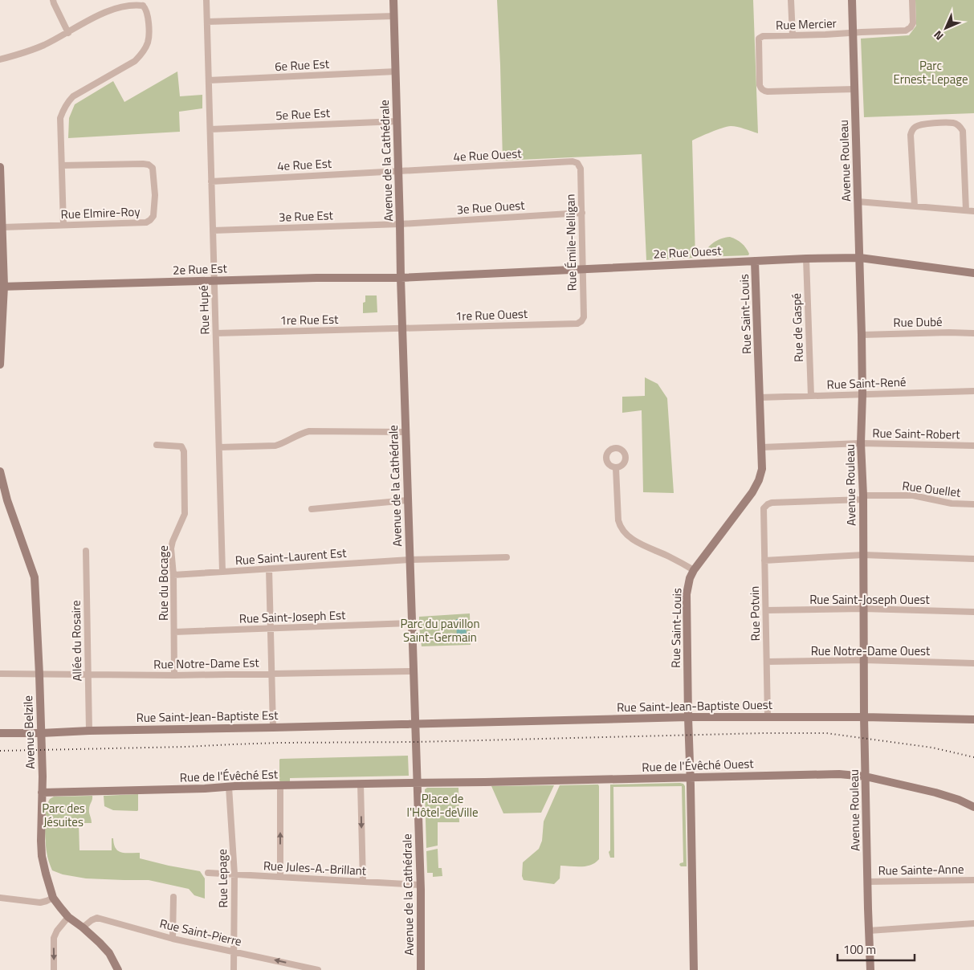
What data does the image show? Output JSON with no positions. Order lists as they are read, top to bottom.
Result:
{
  "streets": {
    "street": [
      "Rue Mercier",
      "6e Rue Est",
      "5e Rue Est",
      "4e Rue Ouest",
      "Avenue de la Cathédrale",
      "Avenue Rouleau",
      "4e Rue Est",
      "3e Rue Ouest",
      "Rue Elmire-Roy",
      "3e Rue Est",
      "Rue Émile-Nelligan",
      "2e Rue Ouest",
      "2e Rue Est",
      "Rue Hupé",
      "Rue Saint-Louis",
      "1re Rue Ouest",
      "1re Rue Est",
      "Rue Dubé",
      "Rue de Gaspé",
      "Rue Saint-René",
      "Rue Saint-Robert",
      "Rue Ouellet",
      "Rue Saint-Laurent Est",
      "Rue du Bocage",
      "Rue Saint-Joseph Ouest",
      "Rue Potvin",
      "Rue Saint-Joseph Est",
      "Allée du Rosaire",
      "Rue Notre-Dame Ouest",
      "Rue Notre-Dame Est",
      "Rue Saint-Jean-Baptiste Ouest",
      "Rue Saint-Jean-Baptiste Est",
      "Avenue Belzile",
      "Rue de l'Évêché Ouest",
      "Rue de l'Évêché Est",
      "Rue Jules-A.-Brillant",
      "Rue Sainte-Anne",
      "Rue Lepage",
      "Rue Saint-Pierre"
    ]
  },
  "crossings": [
    ["Rue Mercier", "Avenue Rouleau"],
    ["6e Rue Est", "Avenue de la Cathédrale"],
    ["6e Rue Est", "Rue Hupé"],
    ["5e Rue Est", "Avenue de la Cathédrale"],
    ["5e Rue Est", "Rue Hupé"],
    ["4e Rue Ouest", "Avenue de la Cathédrale"],
    ["4e Rue Ouest", "4e Rue Est"],
    ["4e Rue Ouest", "Rue Émile-Nelligan"],
    ["Avenue de la Cathédrale", "4e Rue Est"],
    ["Avenue de la Cathédrale", "3e Rue Ouest"],
    ["Avenue de la Cathédrale", "3e Rue Est"],
    ["Avenue de la Cathédrale", "2e Rue Ouest"],
    ["Avenue de la Cathédrale", "2e Rue Est"],
    ["Avenue de la Cathédrale", "1re Rue Ouest"],
    ["Avenue de la Cathédrale", "1re Rue Est"],
    ["Avenue de la Cathédrale", "Rue Saint-Laurent Est"],
    ["Avenue de la Cathédrale", "Rue Saint-Joseph Est"],
    ["Avenue de la Cathédrale", "Rue Notre-Dame Est"],
    ["Avenue de la Cathédrale", "Rue Saint-Jean-Baptiste Ouest"],
    ["Avenue de la Cathédrale", "Rue Saint-Jean-Baptiste Est"],
    ["Avenue de la Cathédrale", "Rue de l'Évêché Ouest"],
    ["Avenue de la Cathédrale", "Rue de l'Évêché Est"],
    ["Avenue de la Cathédrale", "Rue Jules-A.-Brillant"],
    ["Avenue Rouleau", "2e Rue Ouest"],
    ["Avenue Rouleau", "Rue Dubé"],
    ["Avenue Rouleau", "Rue Saint-René"],
    ["Avenue Rouleau", "Rue Saint-Robert"],
    ["Avenue Rouleau", "Rue Ouellet"],
    ["Avenue Rouleau", "Rue Saint-Joseph Ouest"],
    ["Avenue Rouleau", "Rue Notre-Dame Ouest"],
    ["Avenue Rouleau", "Rue Saint-Jean-Baptiste Ouest"],
    ["Avenue Rouleau", "Rue de l'Évêché Ouest"],
    ["Avenue Rouleau", "Rue Sainte-Anne"],
    ["4e Rue Est", "Rue Hupé"],
    ["3e Rue Ouest", "3e Rue Est"],
    ["3e Rue Ouest", "Rue Émile-Nelligan"],
    ["3e Rue Est", "Rue Hupé"],
    ["Rue Émile-Nelligan", "2e Rue Ouest"],
    ["Rue Émile-Nelligan", "1re Rue Ouest"],
    ["2e Rue Ouest", "2e Rue Est"],
    ["2e Rue Ouest", "Rue Saint-Louis"],
    ["2e Rue Ouest", "Rue de Gaspé"],
    ["2e Rue Est", "Rue Hupé"],
    ["Rue Hupé", "1re Rue Est"],
    ["Rue Hupé", "Rue Saint-Laurent Est"],
    ["Rue Saint-Louis", "Rue Saint-René"],
    ["Rue Saint-Louis", "Rue Saint-Robert"],
    ["Rue Saint-Louis", "Rue Saint-Jean-Baptiste Ouest"],
    ["Rue Saint-Louis", "Rue de l'Évêché Ouest"],
    ["1re Rue Ouest", "1re Rue Est"],
    ["Rue de Gaspé", "Rue Saint-René"],
    ["Rue Ouellet", "Rue Potvin"],
    ["Rue Saint-Laurent Est", "Rue du Bocage"],
    ["Rue du Bocage", "Rue Saint-Joseph Est"],
    ["Rue du Bocage", "Rue Notre-Dame Est"],
    ["Rue Saint-Joseph Ouest", "Rue Potvin"],
    ["Rue Potvin", "Rue Notre-Dame Ouest"],
    ["Rue Potvin", "Rue Saint-Jean-Baptiste Ouest"],
    ["Allée du Rosaire", "Rue Notre-Dame Est"],
    ["Allée du Rosaire", "Rue Saint-Jean-Baptiste Est"],
    ["Rue Notre-Dame Est", "Avenue Belzile"],
    ["Rue Saint-Jean-Baptiste Ouest", "Rue Saint-Jean-Baptiste Est"],
    ["Rue Saint-Jean-Baptiste Est", "Avenue Belzile"],
    ["Avenue Belzile", "Rue de l'Évêché Est"],
    ["Avenue Belzile", "Rue Saint-Pierre"],
    ["Rue de l'Évêché Ouest", "Rue de l'Évêché Est"],
    ["Rue de l'Évêché Est", "Rue Lepage"],
    ["Rue Jules-A.-Brillant", "Rue Lepage"],
    ["Rue Lepage", "Rue Saint-Pierre"]
  ],
  "one_way": ["Rue Saint-Pierre"],
  "parks": [
    "Parc Ernest-Lepage",
    "Parc du pavillon Saint-Germain",
    "Place de l'Hôtel-deVille",
    "Parc des Jésuites"
  ],
  "scale_bar": "100 m",
  "north": "bottom left"
}
